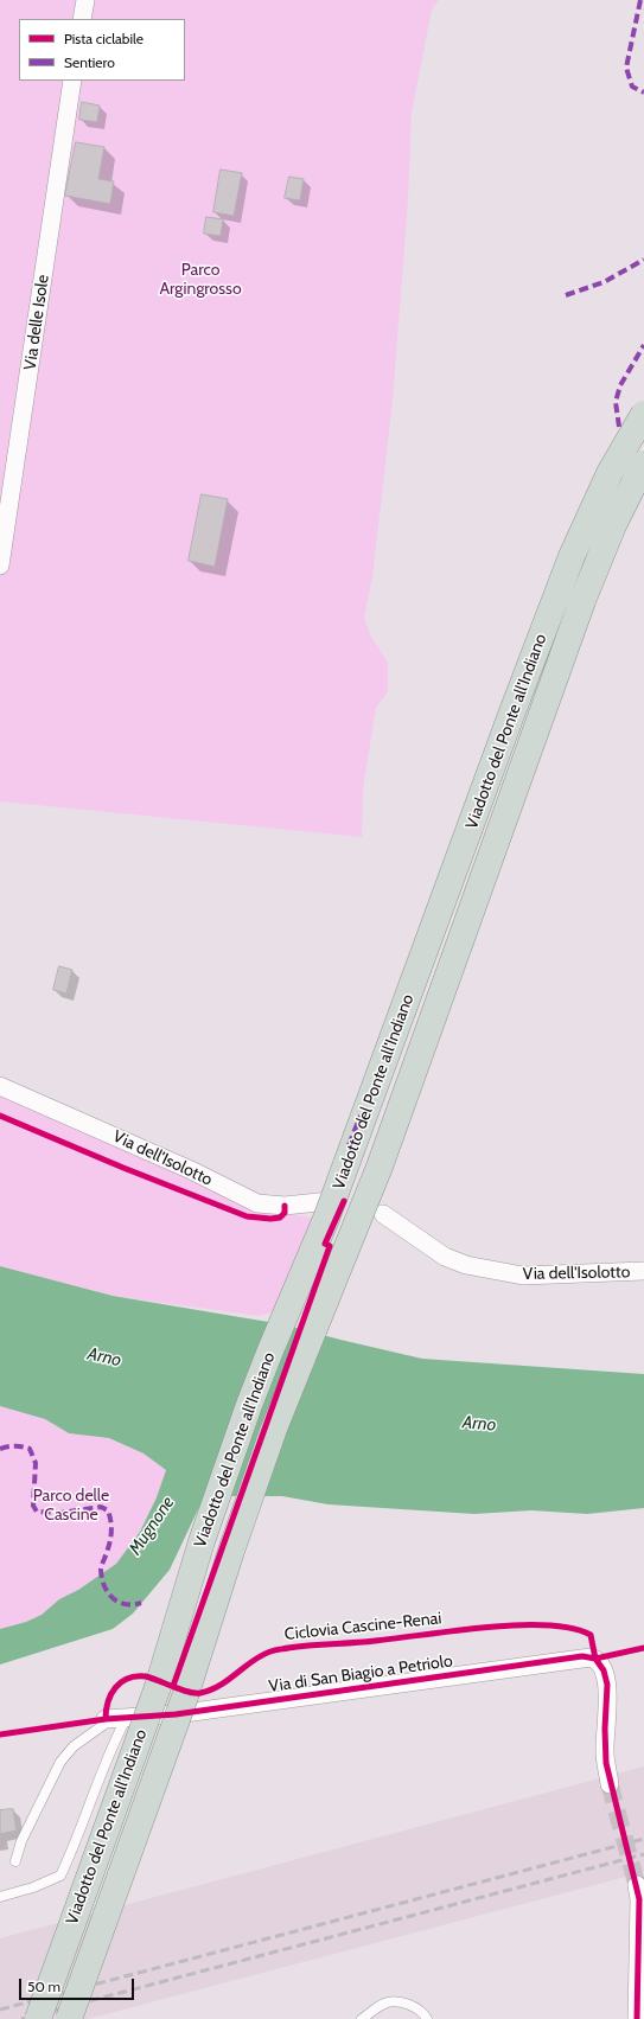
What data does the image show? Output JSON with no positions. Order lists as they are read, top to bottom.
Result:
{
  "streets": {
    "highway": ["Viadotto del Ponte all'Indiano"],
    "street": ["Via delle Isole", "Via dell'Isolotto", "Via di San Biagio a Petriolo"],
    "cycle path": ["Ciclovia Cascine-Renai"]
  },
  "water": ["Arno", "Mugnone"],
  "parks": ["Parco Argingrosso", "Parco delle Cascine"],
  "legend": ["Pista ciclabile", "Sentiero"],
  "scale_bar": "50 m"
}
